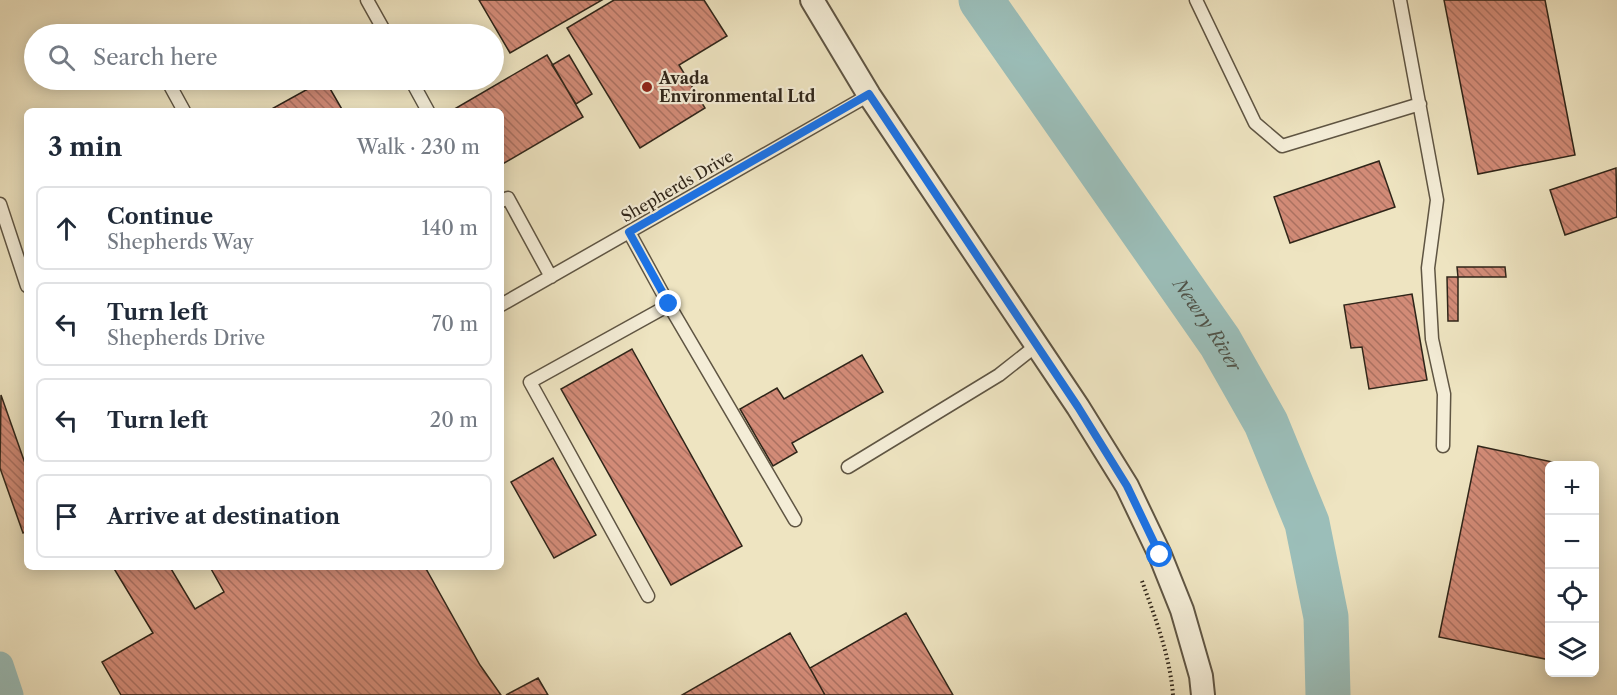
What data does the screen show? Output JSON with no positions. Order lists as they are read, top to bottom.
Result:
{
  "streets": {
    "lane": ["Shepherds Drive"]
  },
  "water": ["Newry River"],
  "places": ["Avada Environmental Ltd"],
  "page": {
    "search": "Search here",
    "heading": ["3 min", "Walk · 230 m"],
    "list": [
      ["Continue", "Shepherds Way", "140 m"],
      ["Turn left", "Shepherds Drive", "70 m"],
      ["Turn left", "20 m"],
      "Arrive at destination"
    ],
    "map_buttons": ["+", "−"]
  }
}
